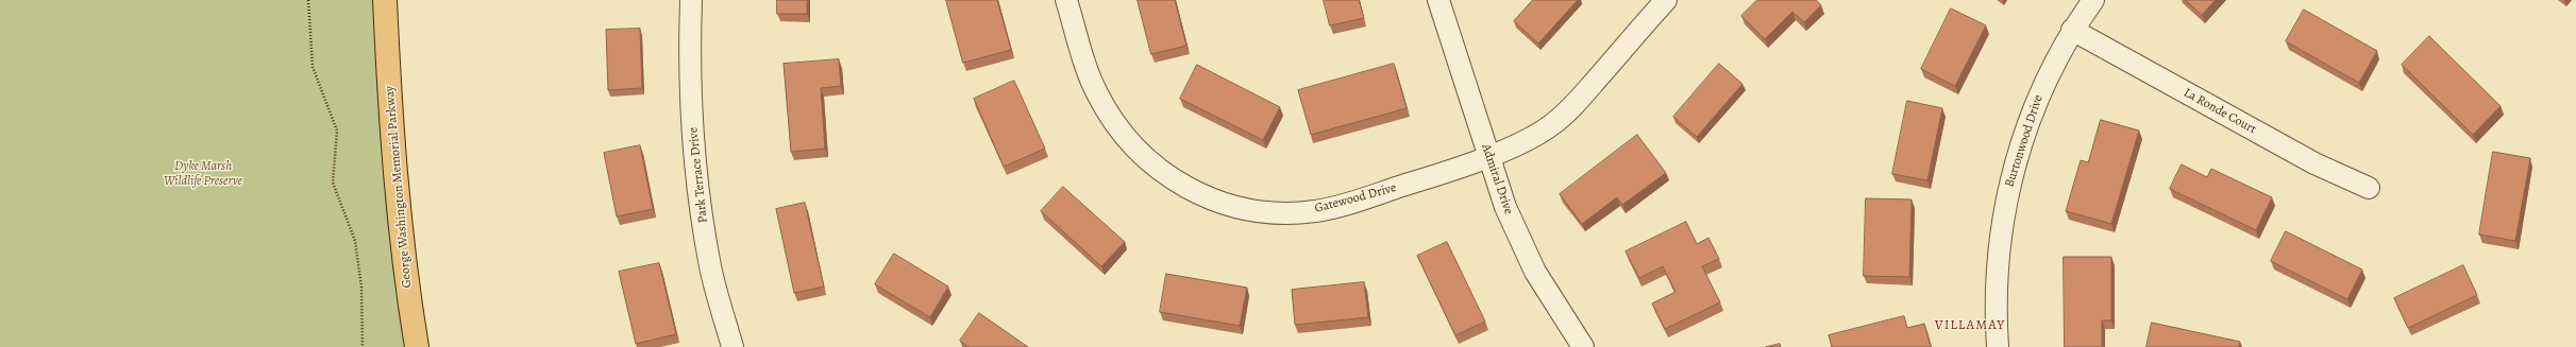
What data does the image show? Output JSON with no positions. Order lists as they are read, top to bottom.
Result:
{
  "streets": {
    "main road": ["George Washington Memorial Parkway"],
    "street": [
      "La Ronde Court",
      "Burtonwood Drive",
      "Park Terrace Drive",
      "Admiral Drive",
      "Gatewood Drive"
    ]
  },
  "crossings": [
    ["La Ronde Court", "Burtonwood Drive"],
    ["Admiral Drive", "Gatewood Drive"]
  ],
  "districts": ["VILLAMAY"],
  "parks": ["Dyke Marsh Wildlife Preserve"]
}
